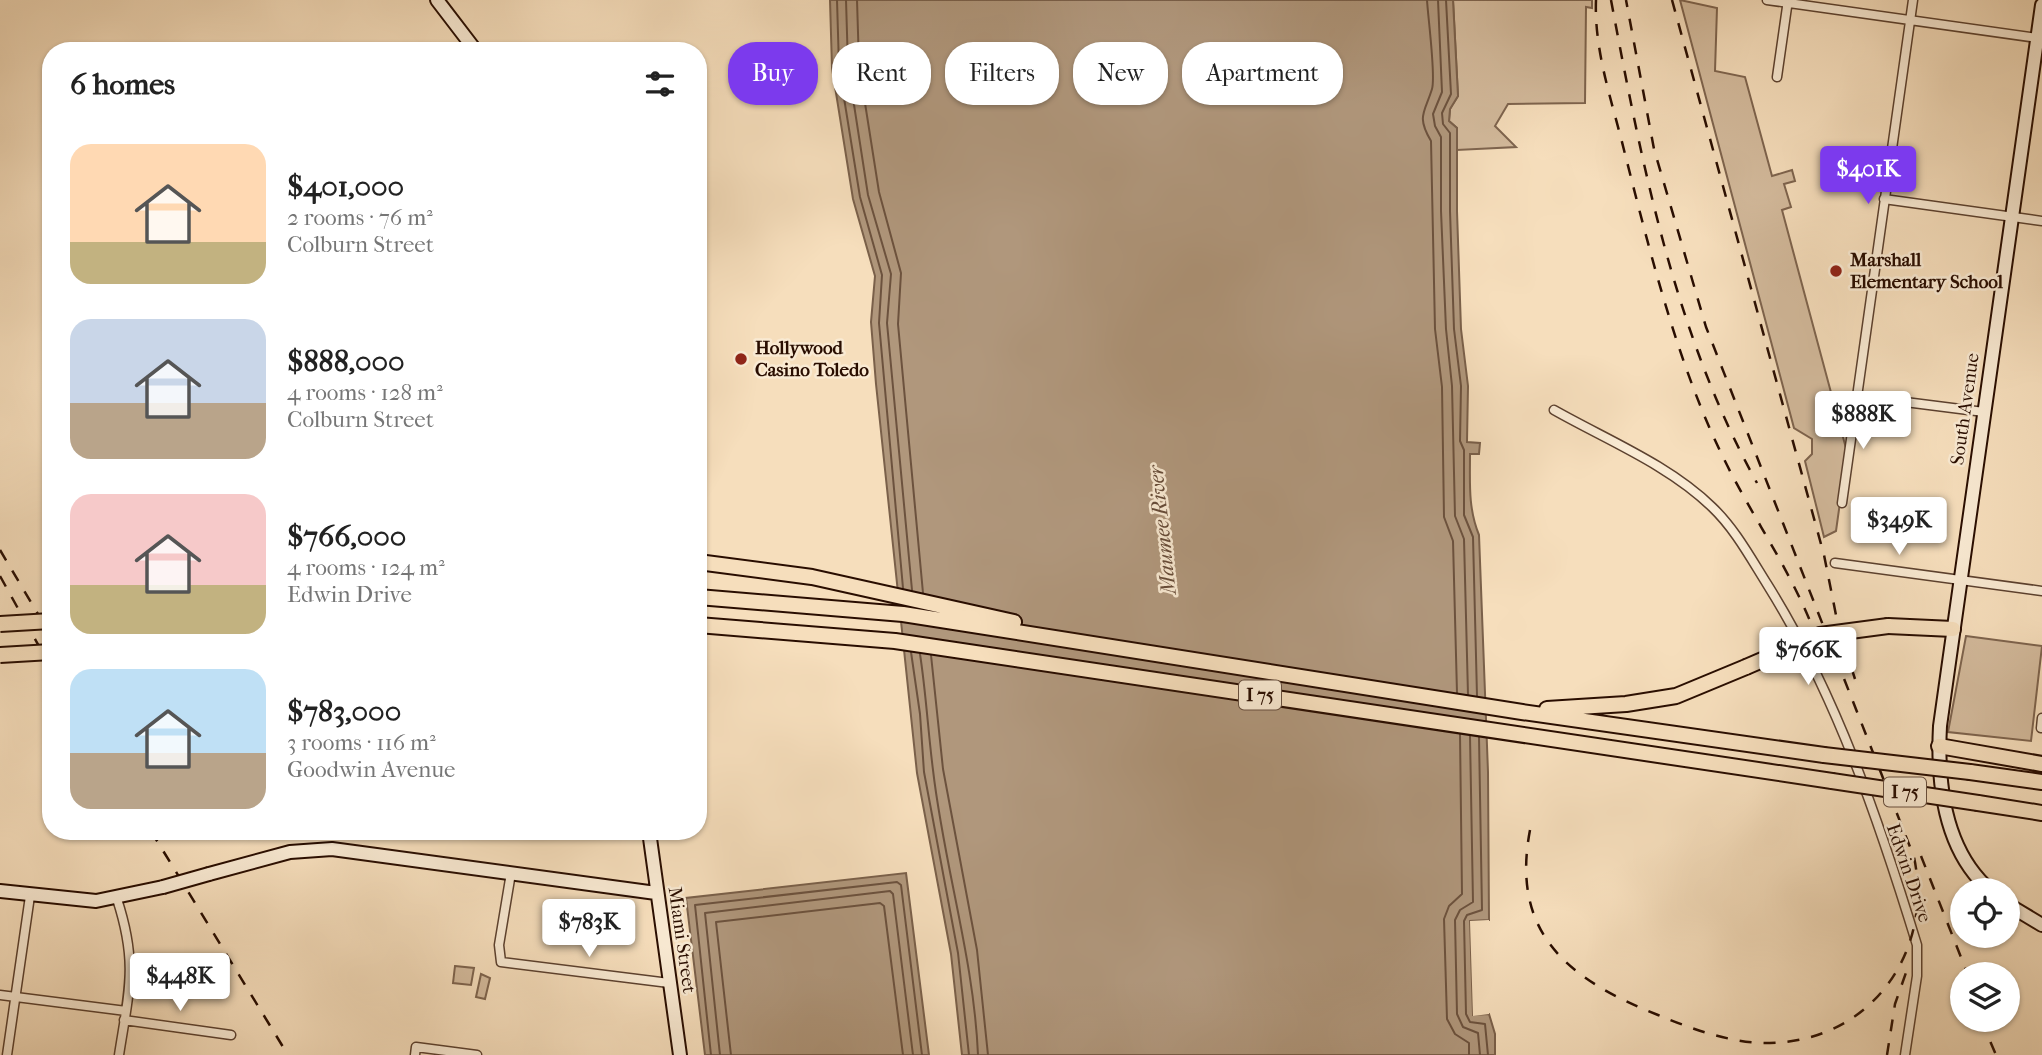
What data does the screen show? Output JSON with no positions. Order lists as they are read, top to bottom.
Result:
{
  "streets": {
    "highway": ["I 75"],
    "street": ["South Avenue", "Edwin Drive", "Miami Street"]
  },
  "water": ["Maumee River"],
  "places": ["Marshall Elementary School", "Hollywood Casino Toledo"],
  "page": {
    "chip": [
      "Buy",
      "Rent",
      "Filters",
      "New",
      "Apartment"
    ],
    "heading": "6 homes",
    "list": [
      {
        "name": "$401,000",
        "note": "2 rooms · 76 m² · Colburn Street"
      },
      {
        "name": "$888,000",
        "note": "4 rooms · 128 m² · Colburn Street"
      },
      {
        "name": "$766,000",
        "note": "4 rooms · 124 m² · Edwin Drive"
      },
      {
        "name": "$783,000",
        "note": "3 rooms · 116 m² · Goodwin Avenue"
      }
    ],
    "price": [
      "$401K",
      "$888K",
      "$349K",
      "$766K",
      "$783K",
      "$448K"
    ]
  }
}
